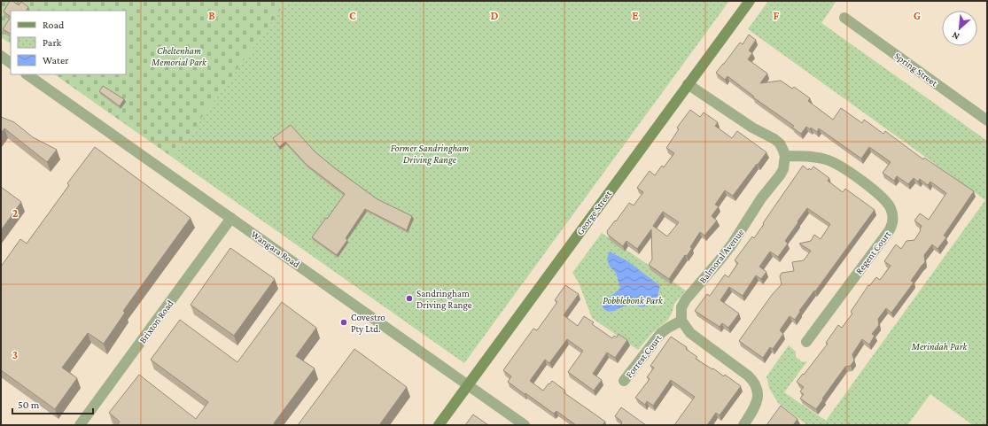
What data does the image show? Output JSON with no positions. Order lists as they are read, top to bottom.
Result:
{
  "streets": {
    "street": [
      "Spring Street",
      "George Street",
      "Wangara Road",
      "Regent Court",
      "Balmoral Avenue",
      "Brixton Road",
      "Forrest Court"
    ]
  },
  "crossings": [
    ["George Street", "Wangara Road"],
    ["Wangara Road", "Brixton Road"],
    ["Regent Court", "Balmoral Avenue"],
    ["Balmoral Avenue", "Forrest Court"]
  ],
  "parks": [
    "Cheltenham Memorial Park",
    "Former Sandringham Driving Range",
    "Pobblebonk Park",
    "Merindah Park"
  ],
  "places": ["Sandringham Driving Range", "Covestro Pty Ltd."],
  "legend": ["Road", "Park", "Water"],
  "scale_bar": "50 m",
  "north": "bottom left",
  "grid": {
    "columns": [
      "B",
      "C",
      "D",
      "E",
      "F",
      "G"
    ],
    "rows": ["2", "3"]
  }
}
